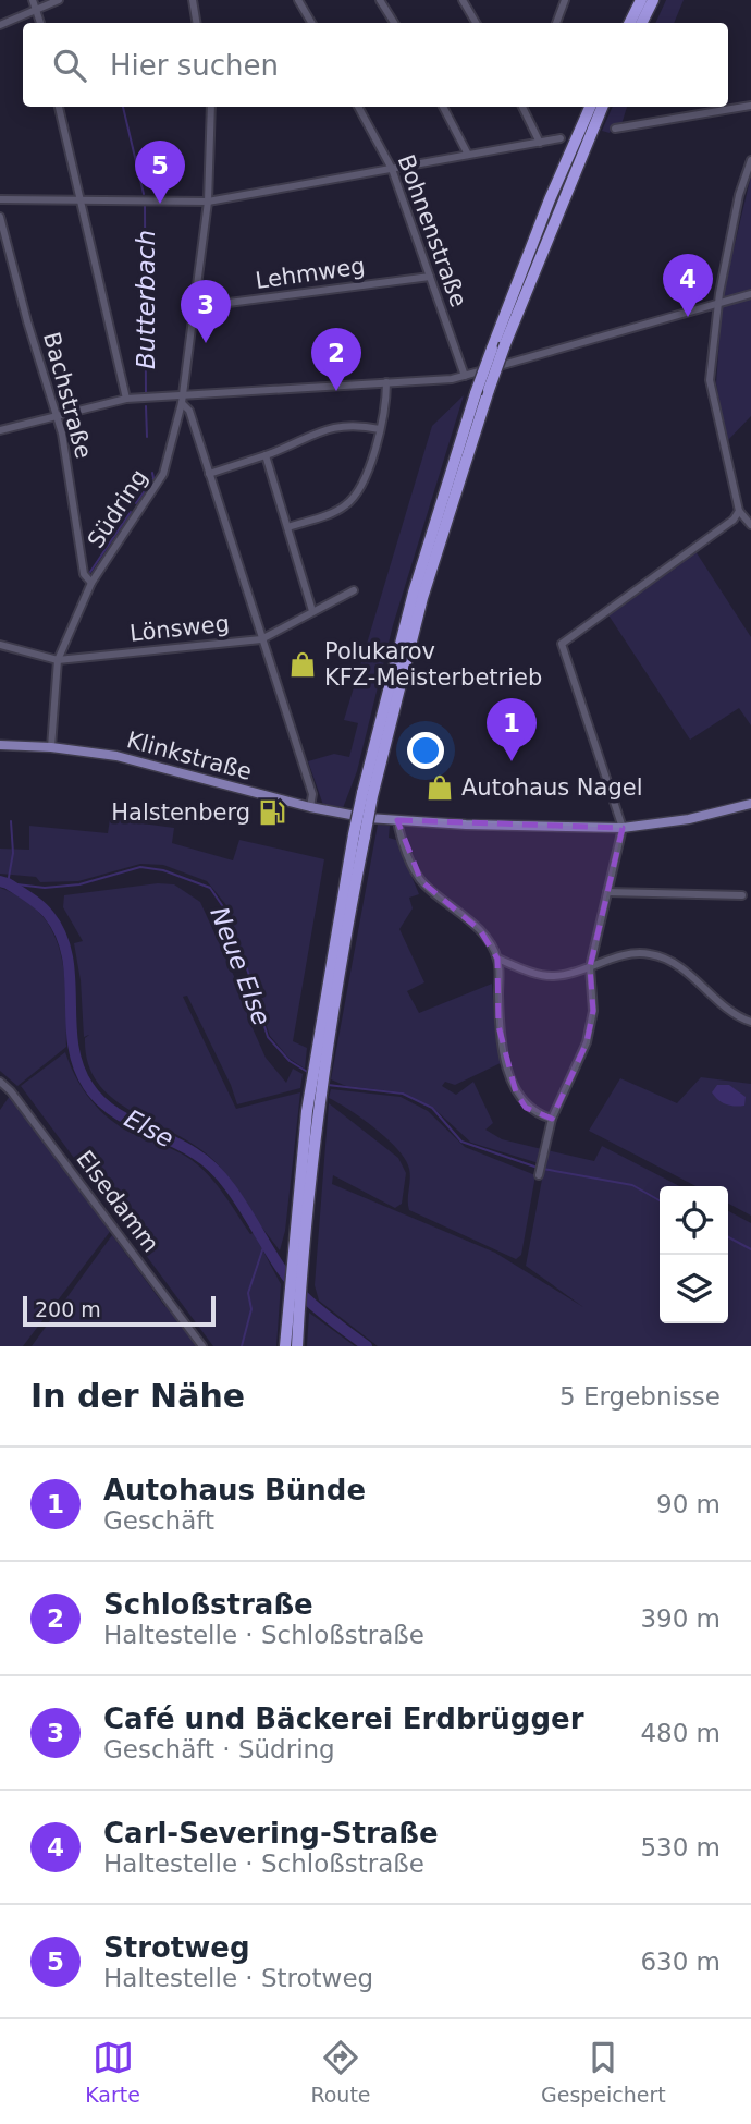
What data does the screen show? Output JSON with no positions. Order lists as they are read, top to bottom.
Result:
{
  "streets": {
    "main road": ["Klinkstraße"],
    "street": [
      "Bohnenstraße",
      "Lehmweg",
      "Bachstraße",
      "Südring",
      "Lönsweg",
      "Elsedamm"
    ]
  },
  "crossings": [
    ["Bohnenstraße", "Lehmweg"],
    ["Lehmweg", "Südring"],
    ["Bachstraße", "Südring"],
    ["Südring", "Lönsweg"],
    ["Südring", "Klinkstraße"]
  ],
  "water": ["Butterbach", "Neue Else", "Else"],
  "places": {
    "shop": ["Polukarov KFZ-Meisterbetrieb", "Autohaus Nagel"],
    "fuel station": ["Halstenberg"]
  },
  "scale_bar": "200 m",
  "page": {
    "search": "Hier suchen",
    "pins": [
      "5",
      "4",
      "3",
      "2",
      "1"
    ],
    "scale": "200 m",
    "heading": ["In der Nähe", "5 Ergebnisse"],
    "list": [
      {
        "mark": "1",
        "name": "Autohaus Bünde",
        "note": "Geschäft",
        "value": "90 m"
      },
      {
        "mark": "2",
        "name": "Schloßstraße",
        "note": "Haltestelle · Schloßstraße",
        "value": "390 m"
      },
      {
        "mark": "3",
        "name": "Café und Bäckerei Erdbrügger",
        "note": "Geschäft · Südring",
        "value": "480 m"
      },
      {
        "mark": "4",
        "name": "Carl-Severing-Straße",
        "note": "Haltestelle · Schloßstraße",
        "value": "530 m"
      },
      {
        "mark": "5",
        "name": "Strotweg",
        "note": "Haltestelle · Strotweg",
        "value": "630 m"
      }
    ],
    "nav": ["Karte", "Route", "Gespeichert"]
  }
}
